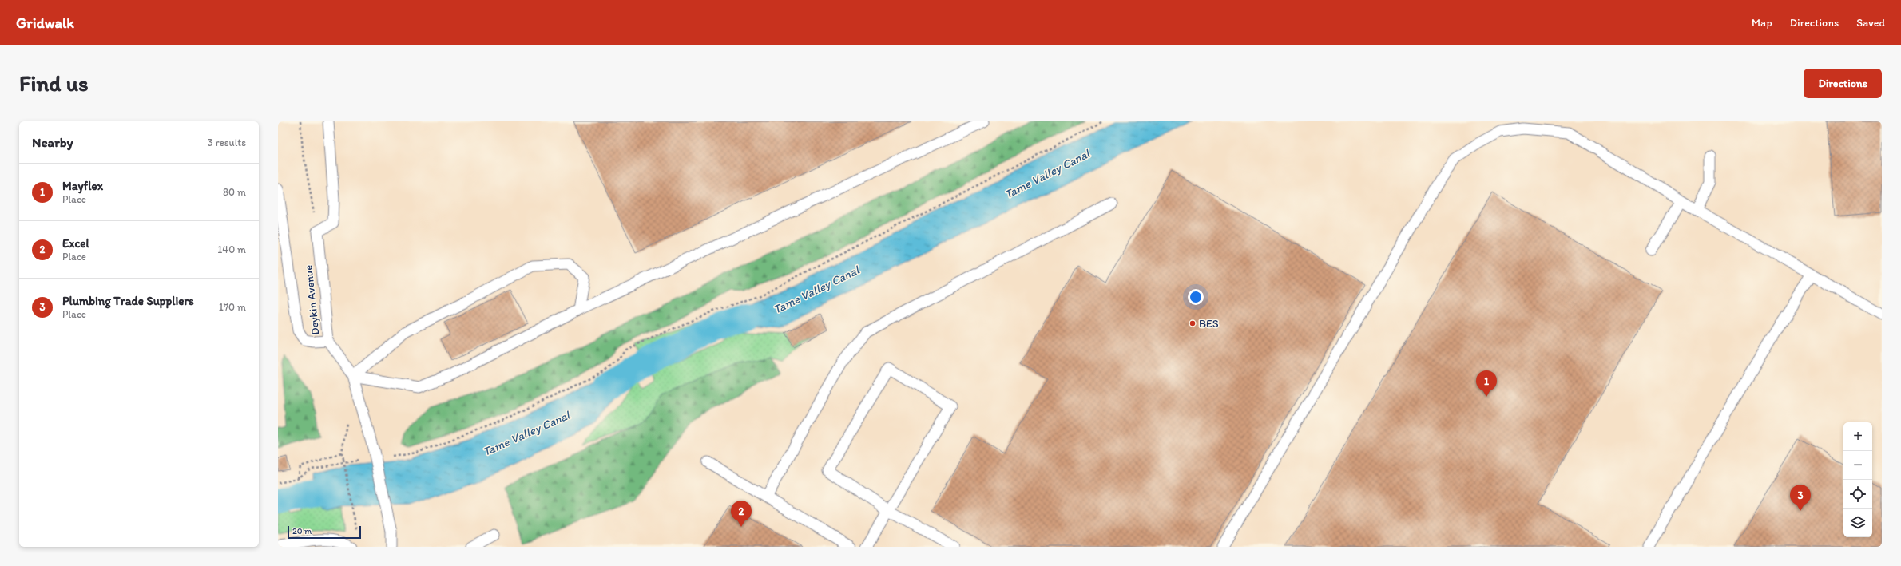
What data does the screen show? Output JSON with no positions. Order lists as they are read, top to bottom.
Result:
{
  "streets": {
    "lane": ["Deykin Avenue"]
  },
  "water": ["Tame Valley Canal"],
  "places": ["BES"],
  "scale_bar": "20 m",
  "page": {
    "header": "Gridwalk",
    "nav": ["Map", "Directions", "Saved"],
    "buttons": "Directions",
    "title": "Find us",
    "heading": ["Nearby", "3 results"],
    "list": [
      {
        "mark": "1",
        "name": "Mayflex",
        "note": "Place",
        "value": "80 m"
      },
      {
        "mark": "2",
        "name": "Excel",
        "note": "Place",
        "value": "140 m"
      },
      {
        "mark": "3",
        "name": "Plumbing Trade Suppliers",
        "note": "Place",
        "value": "170 m"
      }
    ],
    "pins": ["1", "3", "2"],
    "map_buttons": ["+", "−"],
    "scale": "20 m"
  }
}
